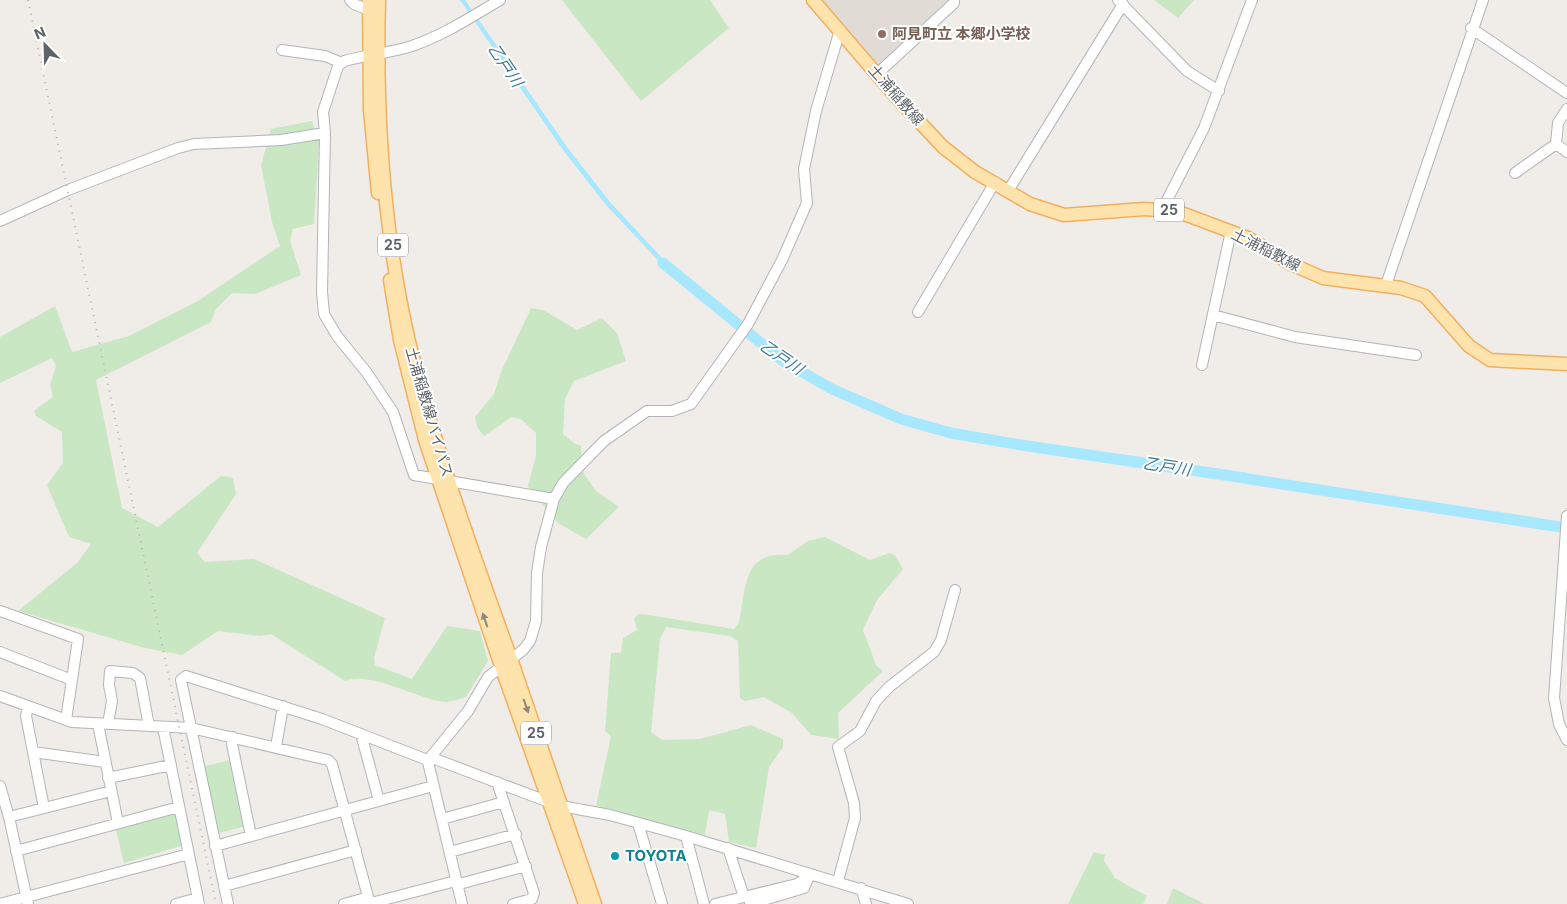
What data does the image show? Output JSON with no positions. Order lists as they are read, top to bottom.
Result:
{
  "streets": {
    "main road": ["土浦稲敷線", "25", "土浦稲敷線バイパス"]
  },
  "crossings": [
    ["25", "土浦稲敷線バイパス"]
  ],
  "water": ["乙戸川"],
  "places": ["阿見町立 本郷小学校", "TOYOTA"],
  "north": "top left"
}
